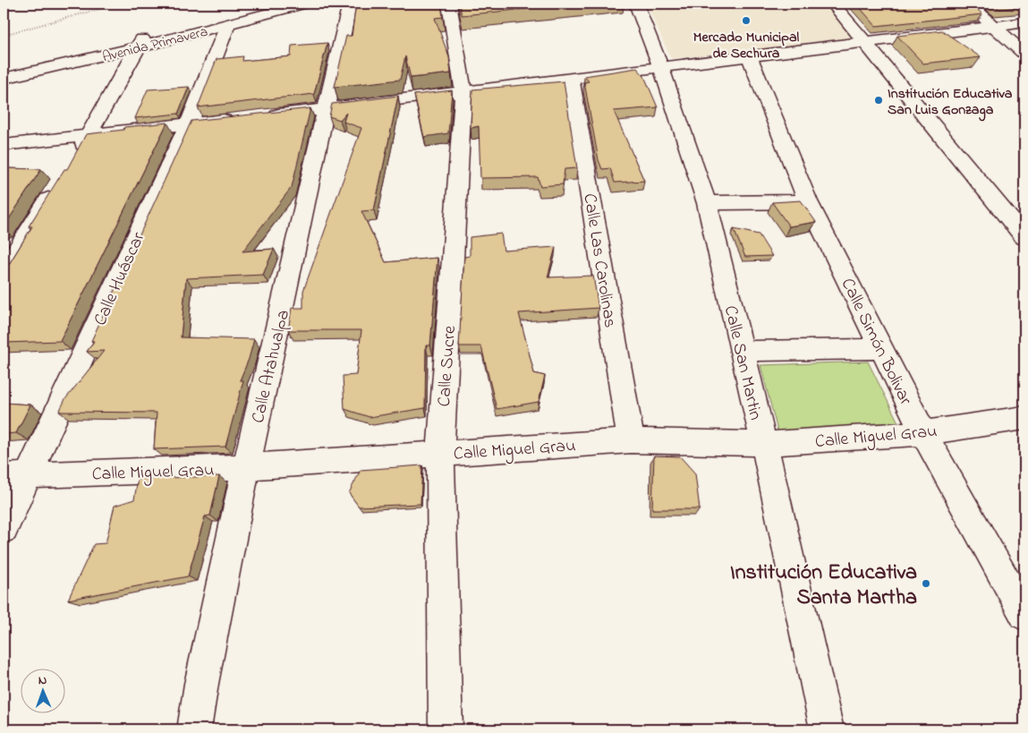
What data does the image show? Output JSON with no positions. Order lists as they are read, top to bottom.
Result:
{
  "streets": {
    "street": [
      "Avenida Primavera",
      "Calle Las Carolinas",
      "Calle Huáscar",
      "Calle Simón Bolivar",
      "Calle San Martin",
      "Calle Atahualpa",
      "Calle Sucre",
      "Calle Miguel Grau"
    ]
  },
  "crossings": [
    ["Avenida Primavera", "Calle Huáscar"],
    ["Calle Las Carolinas", "Calle Miguel Grau"],
    ["Calle Huáscar", "Calle Miguel Grau"],
    ["Calle Simón Bolivar", "Calle Miguel Grau"],
    ["Calle San Martin", "Calle Miguel Grau"],
    ["Calle Atahualpa", "Calle Miguel Grau"],
    ["Calle Sucre", "Calle Miguel Grau"]
  ],
  "places": ["Mercado Municipal de Sechura", "Institución Educativa San Luis Gonzaga", "Institución Educativa Santa Martha"],
  "north": "top"
}
